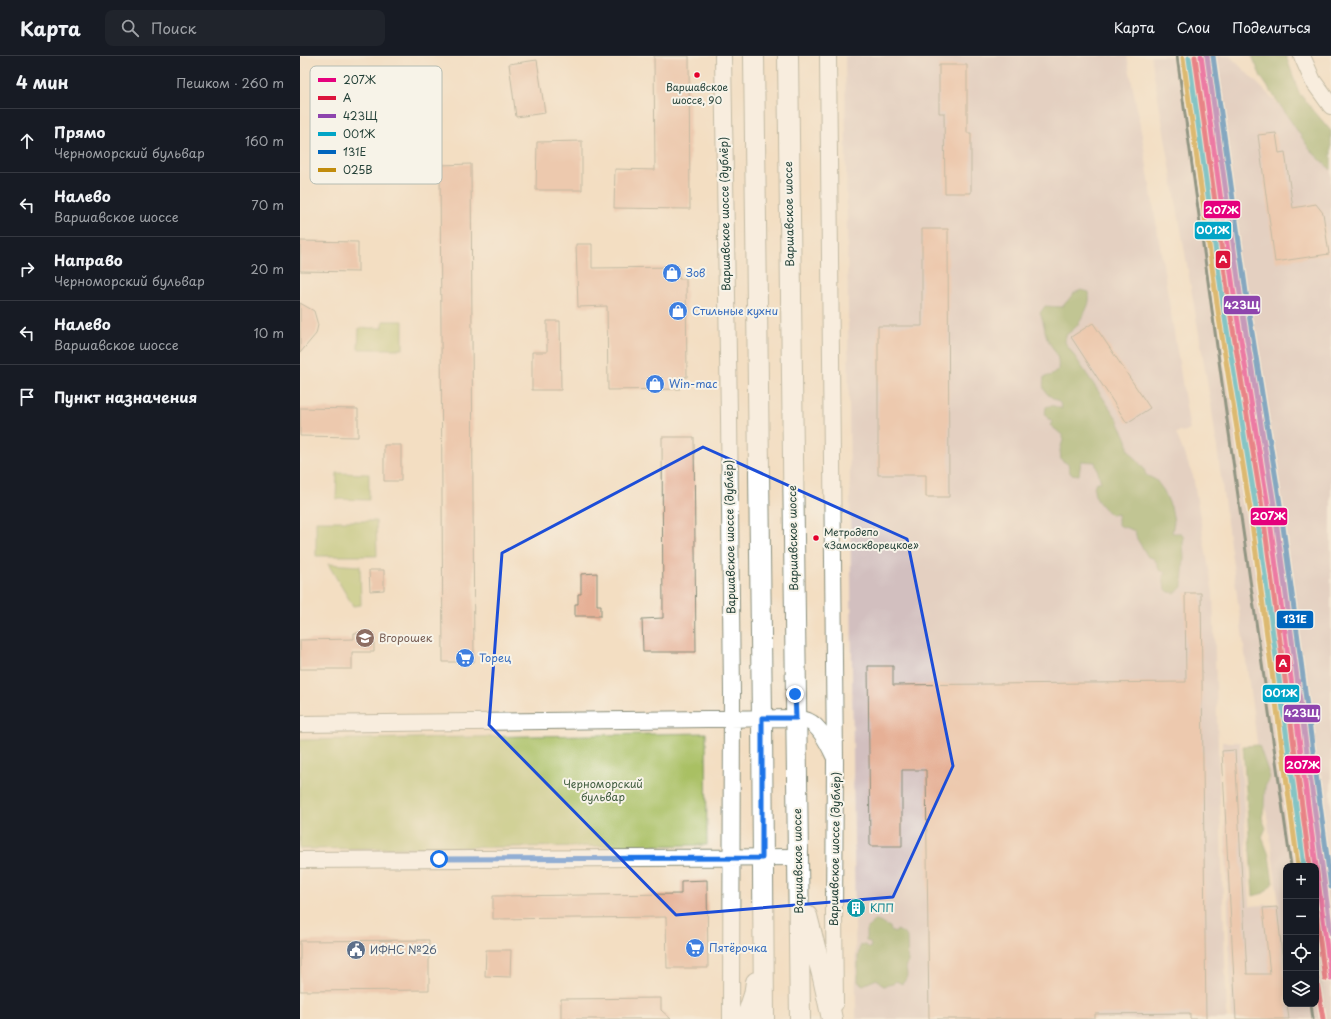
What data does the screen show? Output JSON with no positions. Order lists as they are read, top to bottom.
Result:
{
  "streets": {
    "main road": ["Варшавское шоссе"],
    "street": ["Варшавское шоссе (дублёр)"]
  },
  "parks": ["Черноморский бульвар"],
  "places": {
    "other": ["Варшавское шоссе, 90", "Метродепо «Замоскворецкое»"],
    "shop": ["Зов", "Стильные кухни", "Win-mac"],
    "school or university": ["Вгорошек"],
    "supermarket": ["Торец", "Пятёрочка"],
    "building": ["КПП"],
    "public building": ["ИФНС №26"]
  },
  "lines": [
    "transit line 207Ж",
    "transit line 423Щ",
    "transit line 131Е",
    "transit line A",
    "transit line 001Ж",
    "transit line 025В"
  ],
  "legend": [
    "207Ж",
    "A",
    "423Щ",
    "001Ж",
    "131Е",
    "025В"
  ],
  "page": {
    "header": "Карта",
    "search": "Поиск",
    "nav": ["Карта", "Слои", "Поделиться"],
    "heading": ["4 мин", "Пешком · 260 m"],
    "list": [
      ["Прямо", "Черноморский бульвар", "160 m"],
      ["Налево", "Варшавское шоссе", "70 m"],
      ["Направо", "Черноморский бульвар", "20 m"],
      ["Налево", "Варшавское шоссе", "10 m"],
      "Пункт назначения"
    ],
    "map_buttons": ["+", "−"]
  }
}
